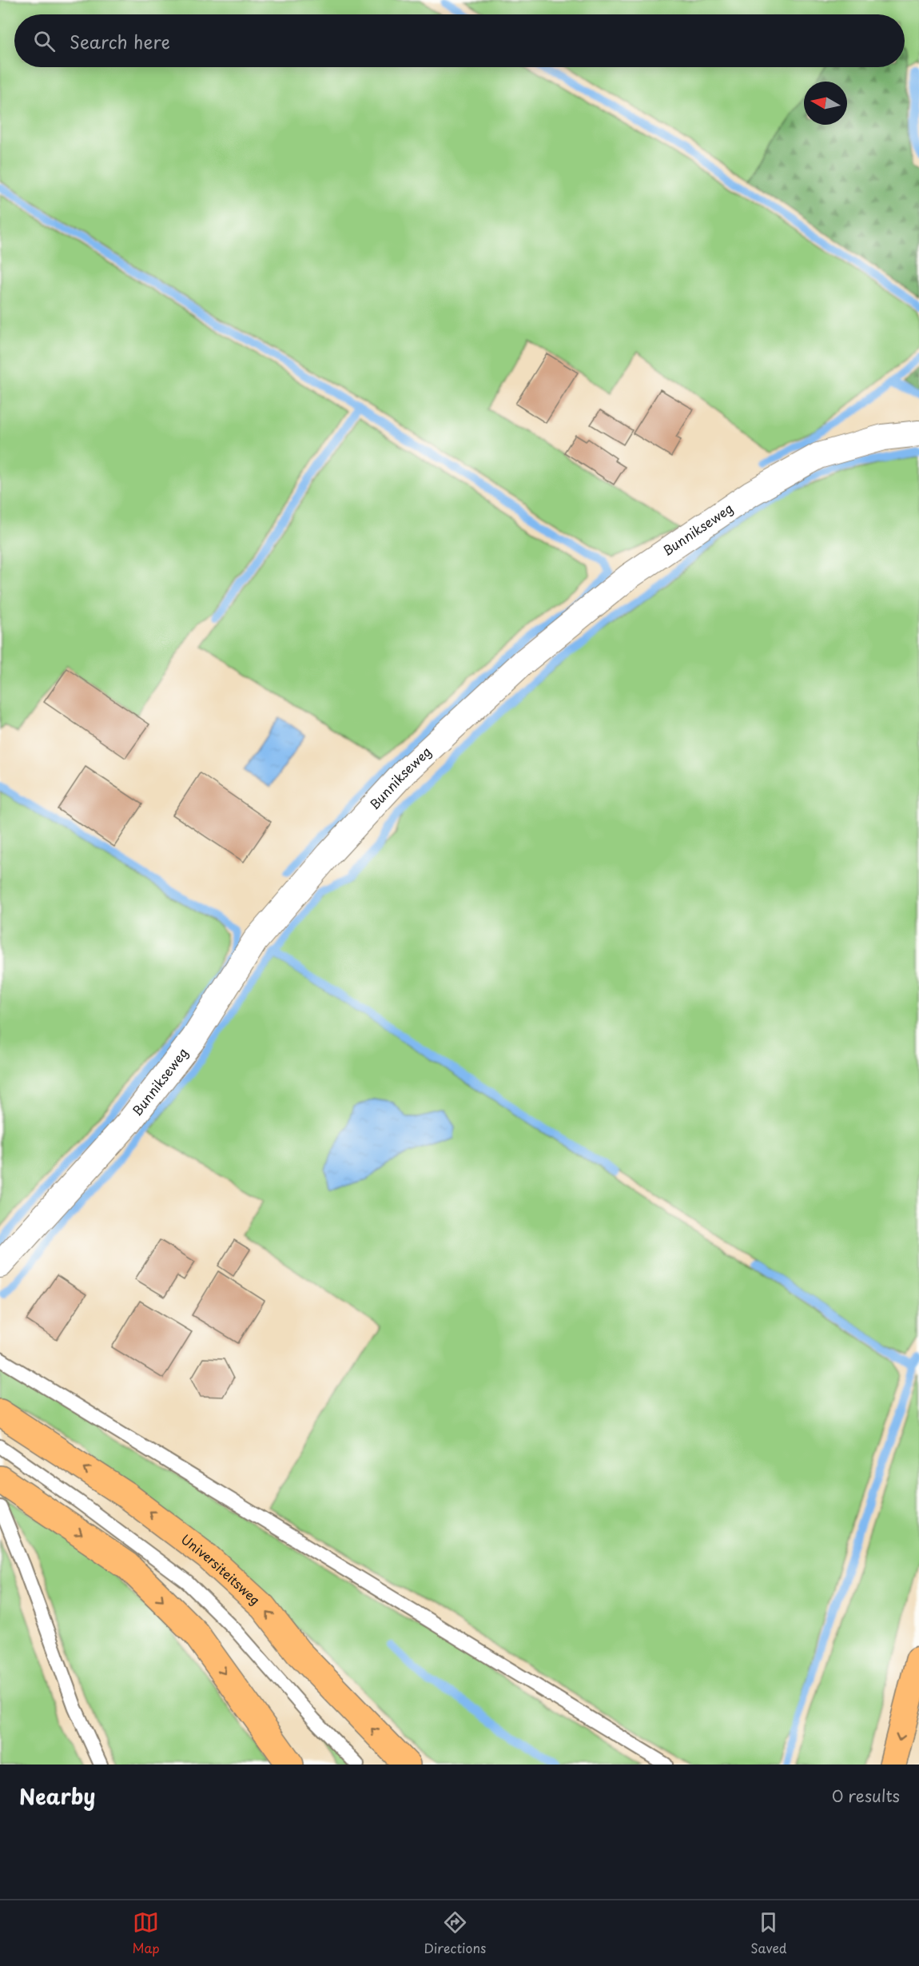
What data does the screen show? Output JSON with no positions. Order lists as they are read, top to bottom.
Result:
{
  "streets": {
    "main road": ["Universiteitsweg"],
    "street": ["Bunnikseweg"]
  },
  "north": "left",
  "page": {
    "search": "Search here",
    "heading": ["Nearby", "0 results"],
    "nav": ["Map", "Directions", "Saved"]
  }
}
